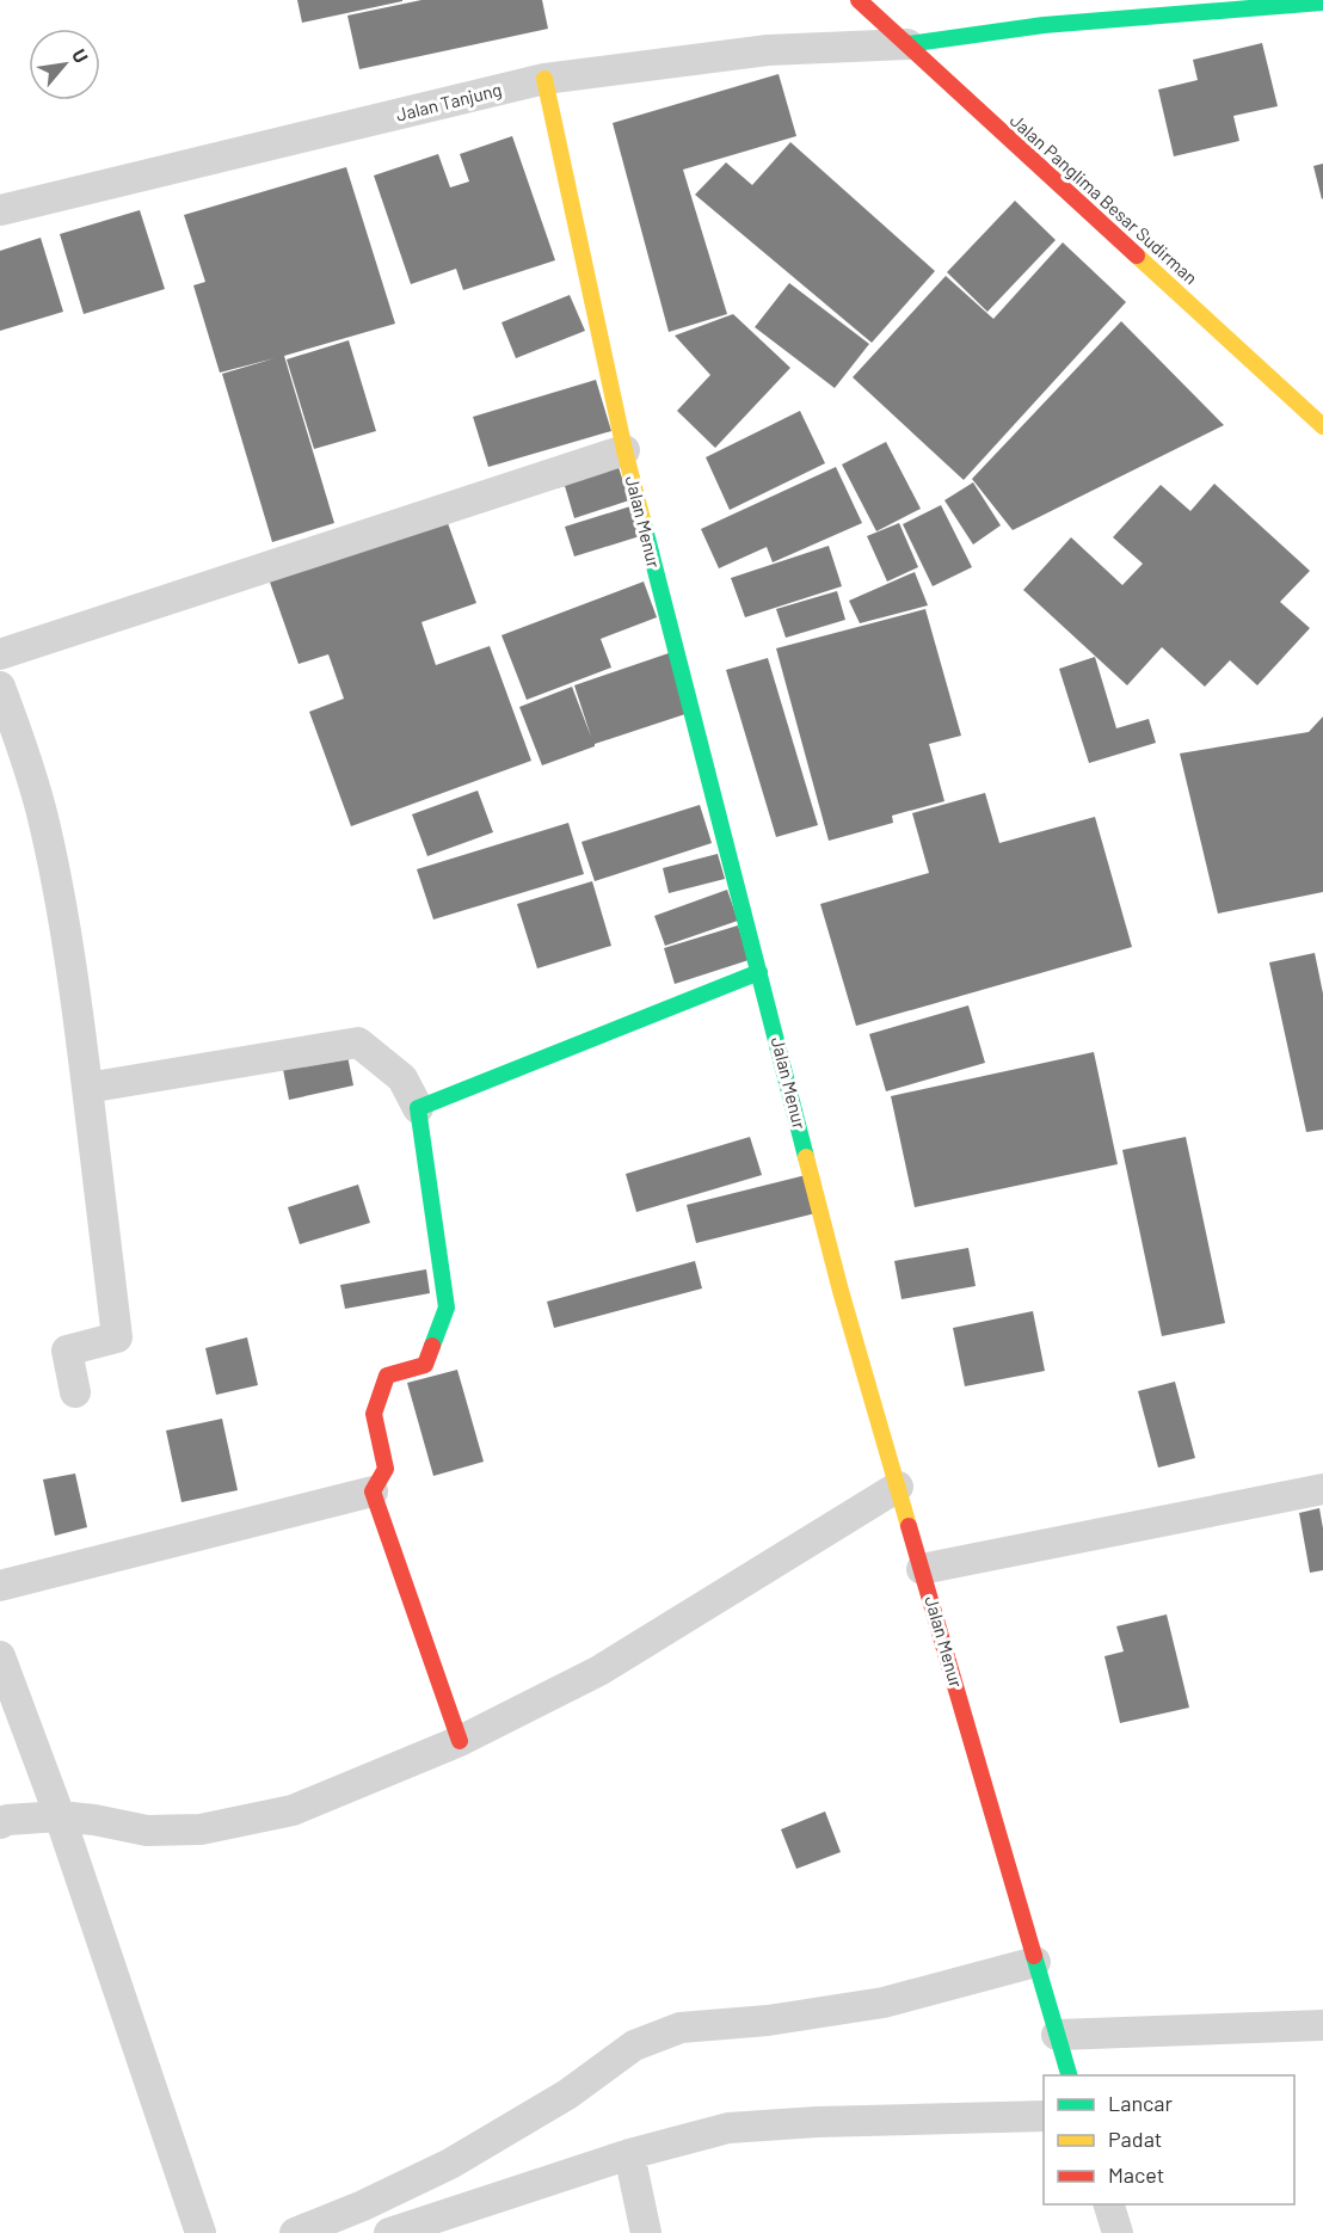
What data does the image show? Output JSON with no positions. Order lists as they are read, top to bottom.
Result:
{
  "streets": {
    "street": ["Jalan Tanjung", "Jalan Panglima Besar Sudirman", "Jalan Menur"]
  },
  "crossings": [
    ["Jalan Tanjung", "Jalan Panglima Besar Sudirman"],
    ["Jalan Tanjung", "Jalan Menur"]
  ],
  "legend": ["Lancar", "Padat", "Macet"],
  "north": "top right"
}
